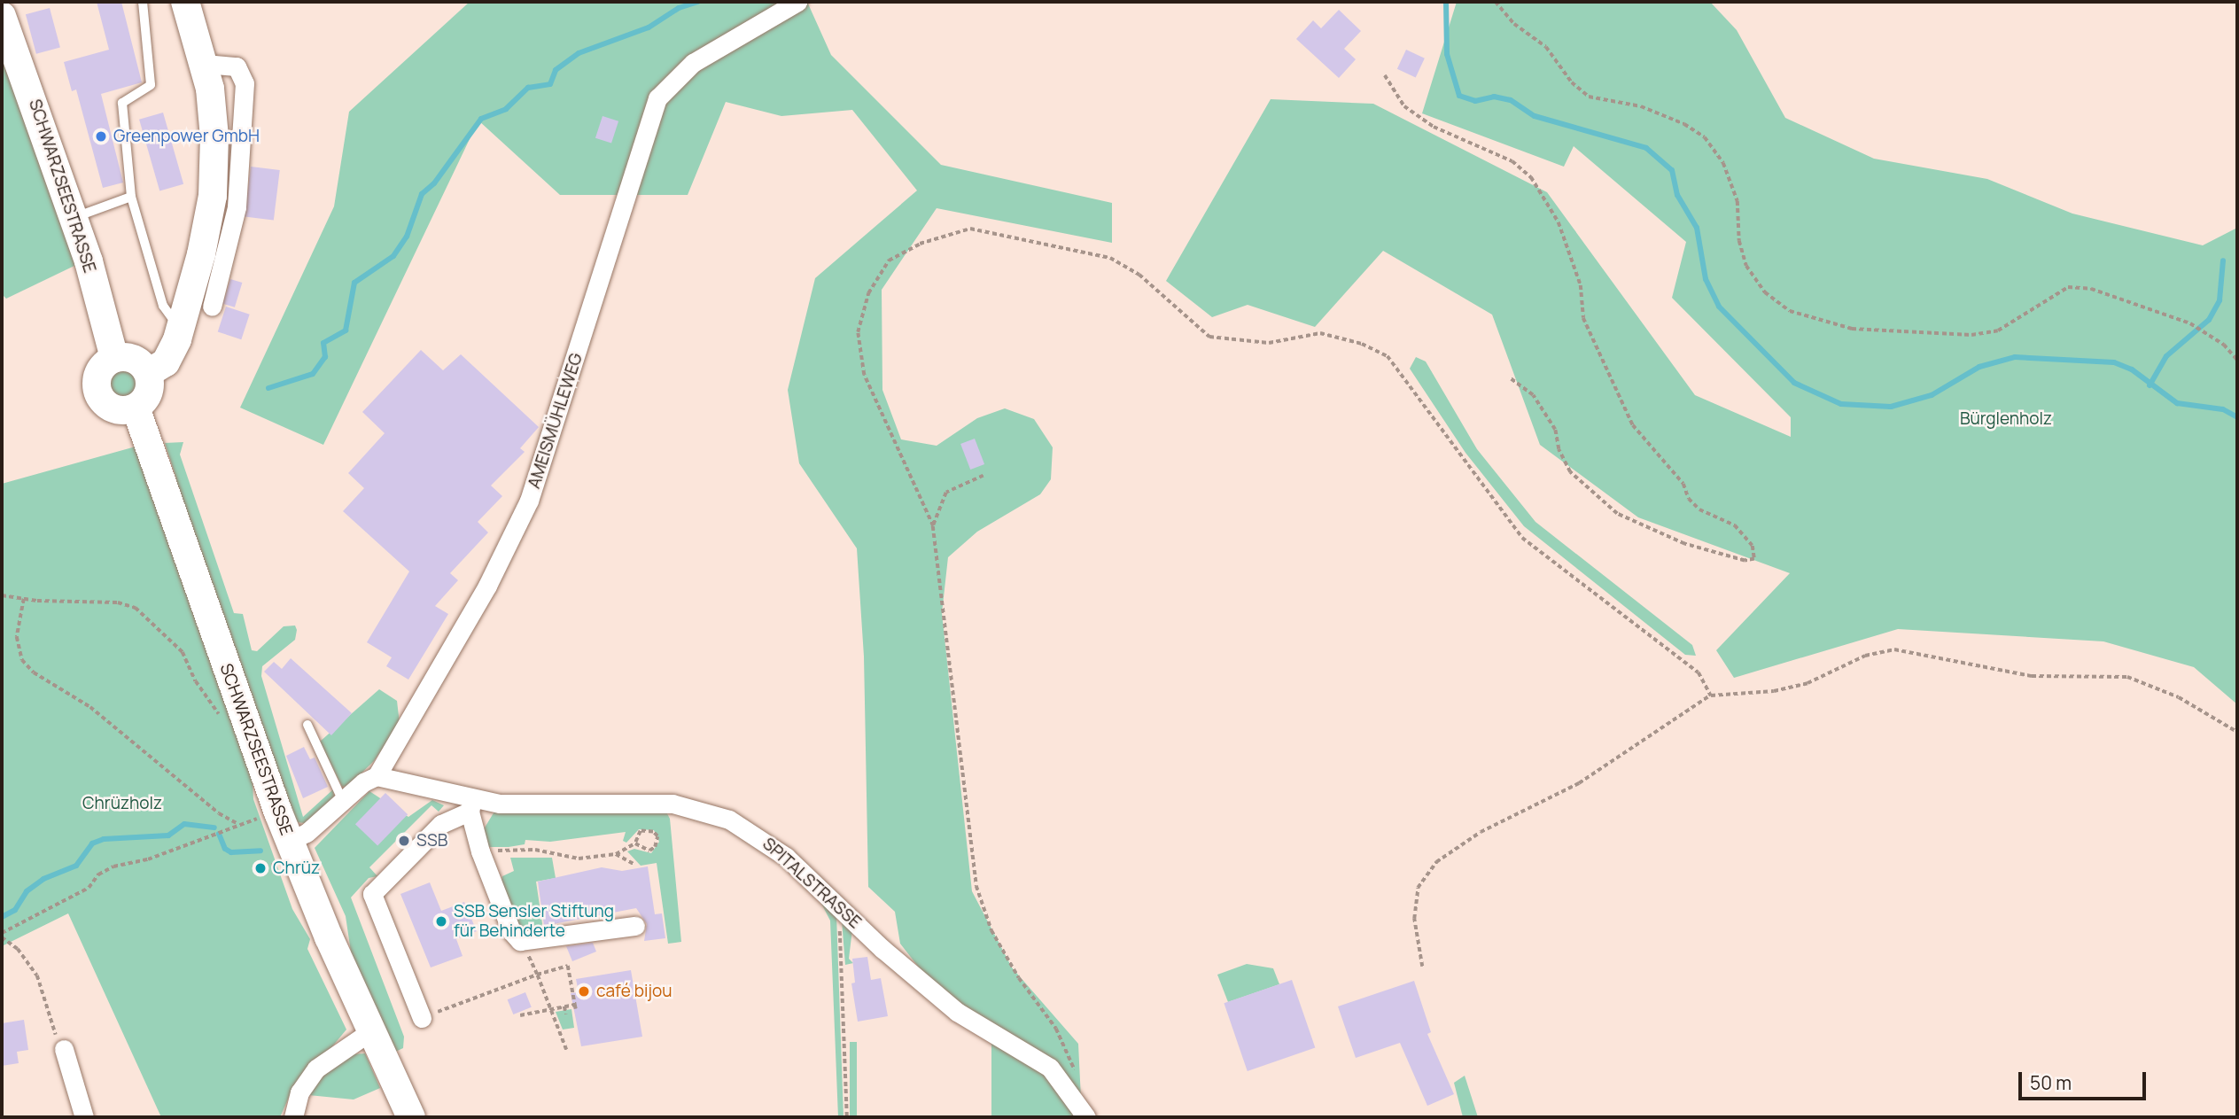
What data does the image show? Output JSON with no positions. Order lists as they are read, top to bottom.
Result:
{
  "streets": {
    "main road": ["SCHWARZSEESTRASSE"],
    "street": ["AMEISMÜHLEWEG", "SPITALSTRASSE"]
  },
  "crossings": [
    ["SCHWARZSEESTRASSE", "AMEISMÜHLEWEG"],
    ["AMEISMÜHLEWEG", "SPITALSTRASSE"]
  ],
  "parks": ["Bürglenholz", "Chrüzholz"],
  "places": [
    "Greenpower GmbH",
    "SSB",
    "Chrüz",
    "SSB Sensler Stiftung für Behinderte",
    "café bijou"
  ],
  "scale_bar": "50 m"
}
